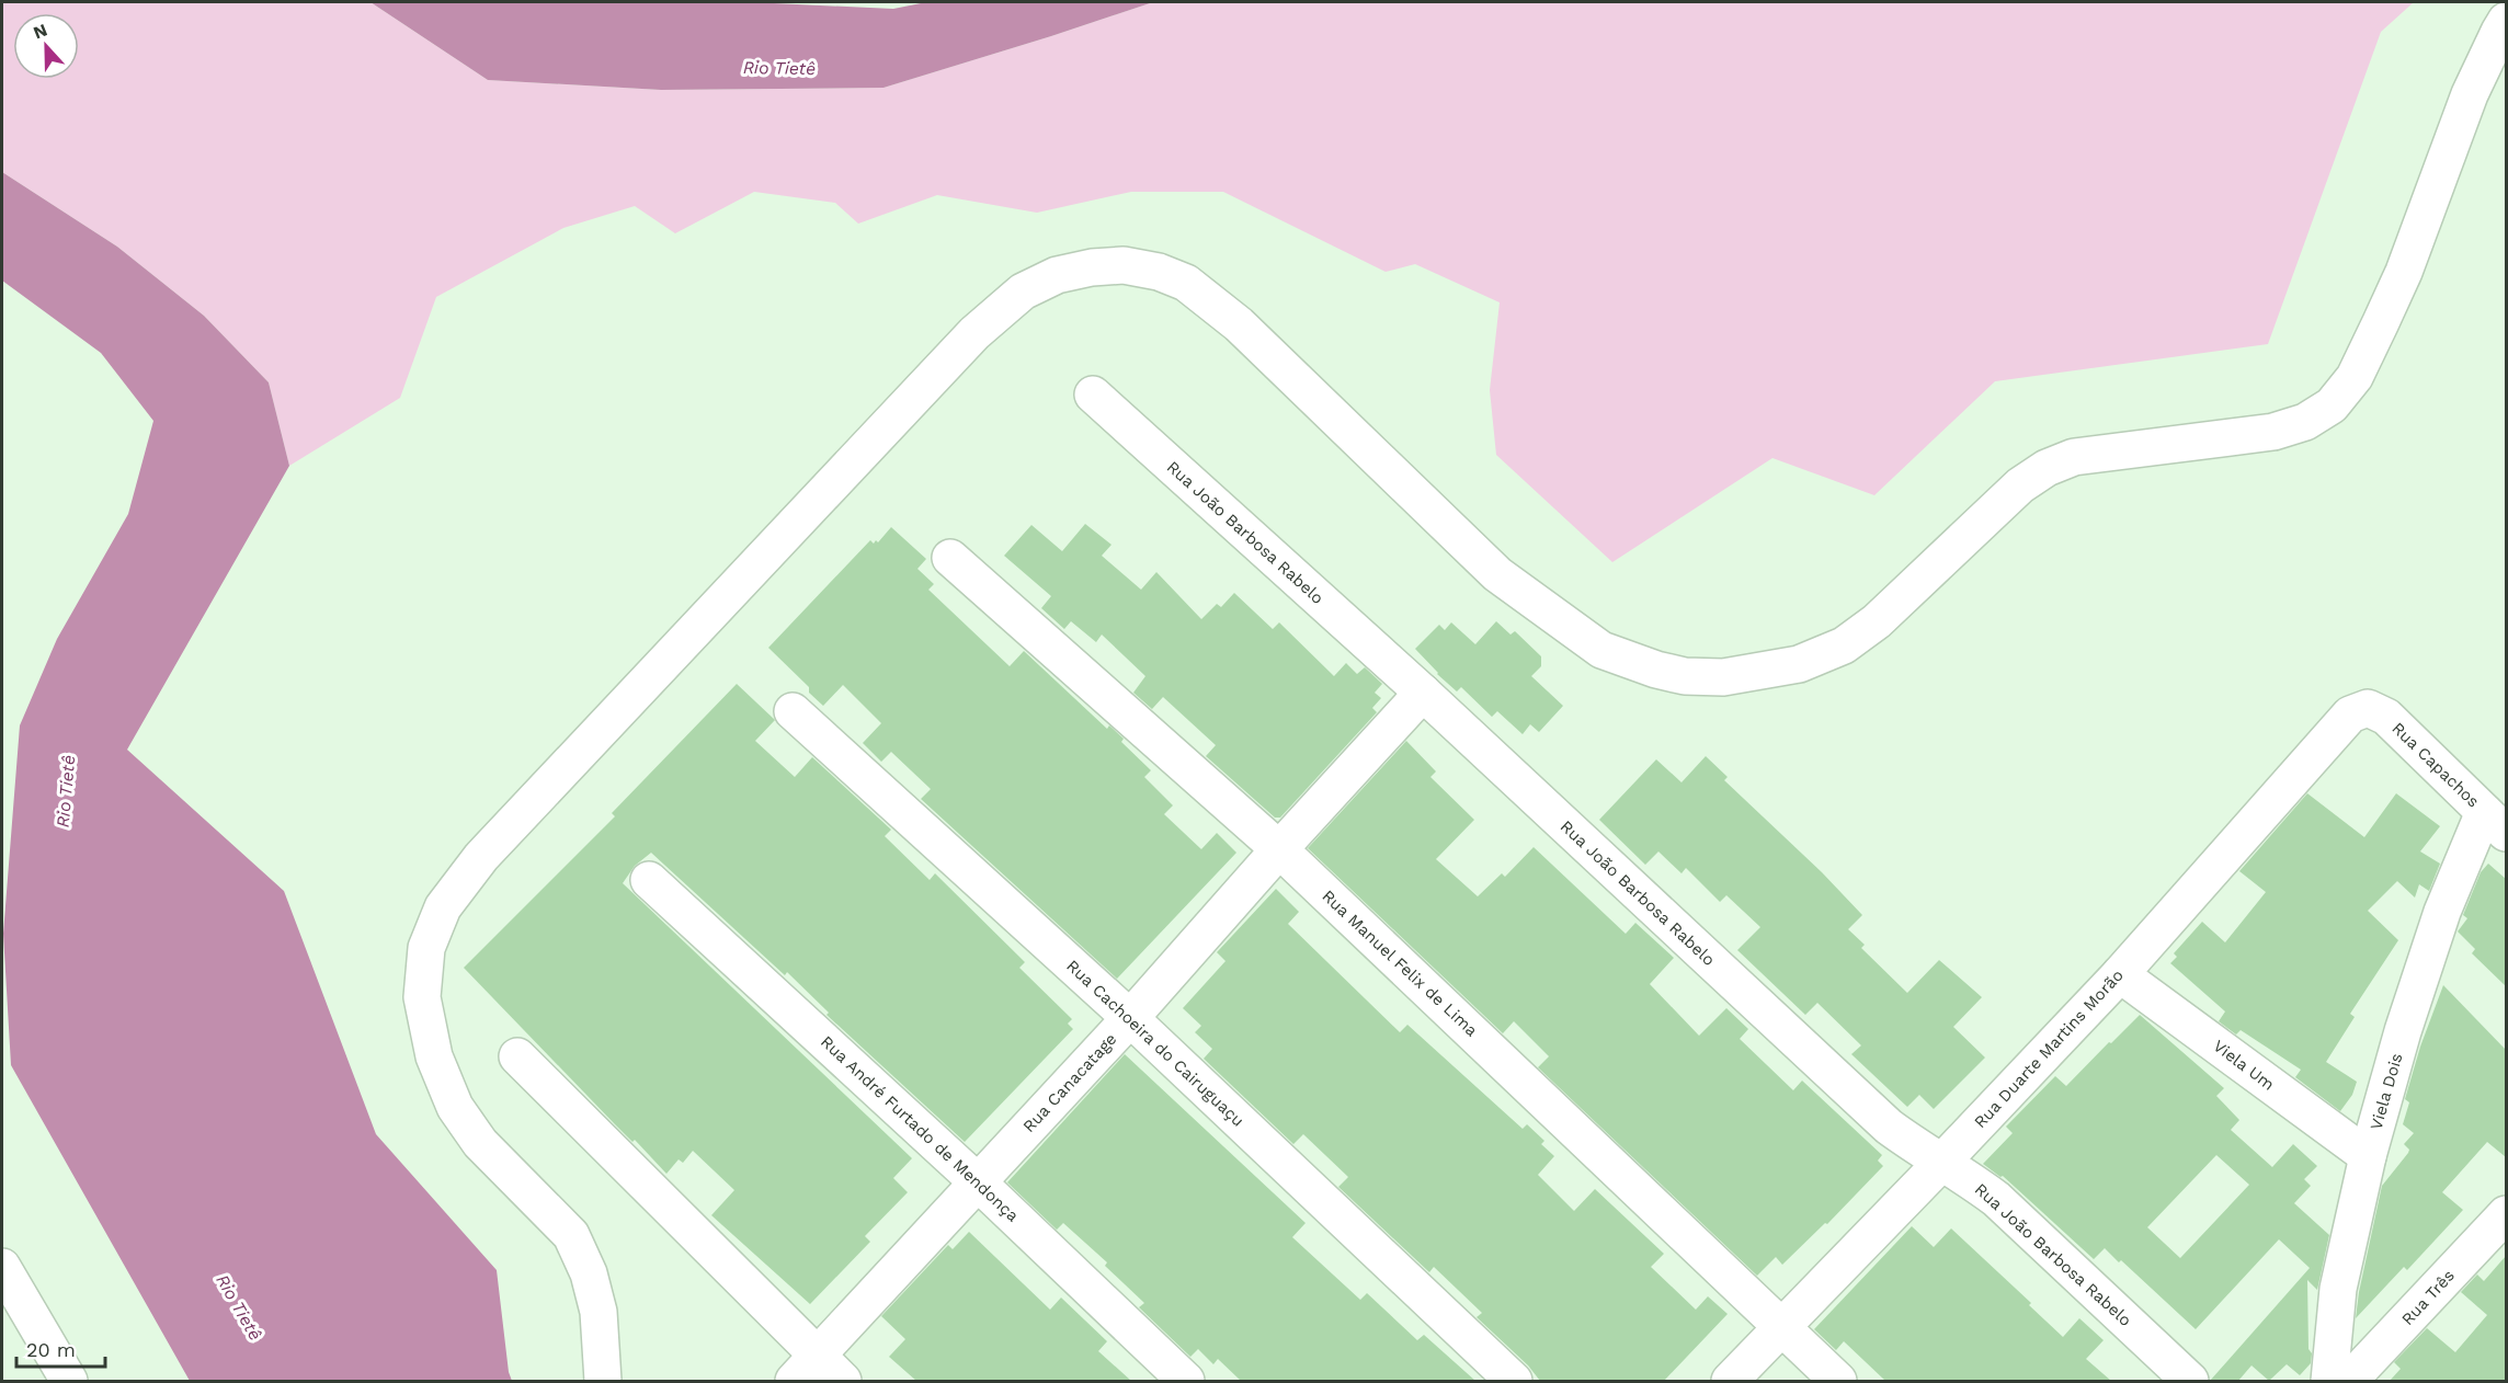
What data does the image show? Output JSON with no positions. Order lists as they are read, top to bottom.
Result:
{
  "streets": {
    "street": [
      "Rua João Barbosa Rabelo",
      "Rua Capachos",
      "Rua Manuel Felix de Lima",
      "Rua Cachoeira do Cairuguaçu",
      "Rua Duarte Martins Morão",
      "Viela Um",
      "Rua Canacatage",
      "Viela Dois",
      "Rua André Furtado de Mendonça",
      "Rua Três"
    ]
  },
  "crossings": [
    ["Rua João Barbosa Rabelo", "Rua Duarte Martins Morão"],
    ["Rua João Barbosa Rabelo", "Rua Canacatage"],
    ["Rua Capachos", "Rua Duarte Martins Morão"],
    ["Rua Capachos", "Viela Dois"],
    ["Rua Manuel Felix de Lima", "Rua Duarte Martins Morão"],
    ["Rua Manuel Felix de Lima", "Rua Canacatage"],
    ["Rua Cachoeira do Cairuguaçu", "Rua Canacatage"],
    ["Rua Duarte Martins Morão", "Viela Um"],
    ["Viela Um", "Viela Dois"],
    ["Rua Canacatage", "Rua André Furtado de Mendonça"]
  ],
  "water": ["Rio Tietê"],
  "scale_bar": "20 m",
  "north": "top"
}
